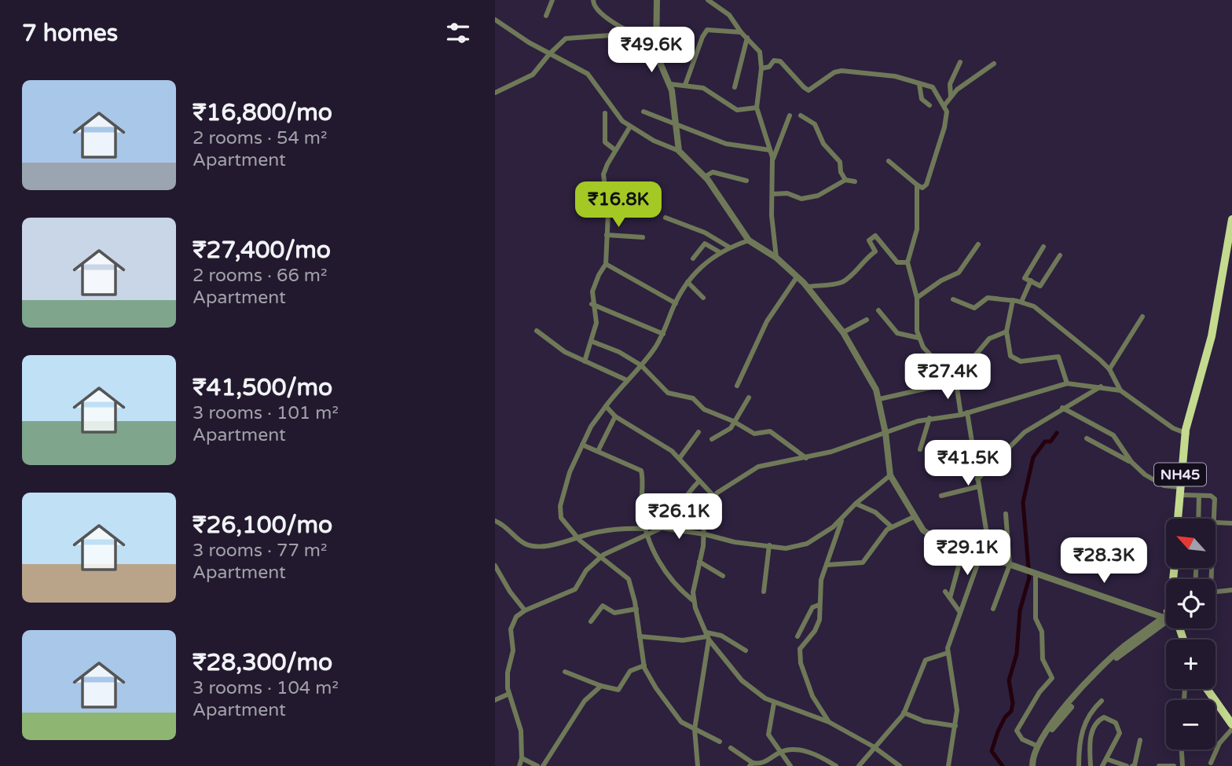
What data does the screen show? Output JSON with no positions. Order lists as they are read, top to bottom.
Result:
{
  "streets": {
    "highway": ["NH45"]
  },
  "north": "top left",
  "page": {
    "heading": "7 homes",
    "price": [
      "₹49.6K",
      "₹16.8K",
      "₹27.4K",
      "₹41.5K",
      "₹26.1K",
      "₹29.1K",
      "₹28.3K"
    ],
    "list": [
      {
        "name": "₹16,800/mo",
        "note": "2 rooms · 54 m² · Apartment"
      },
      {
        "name": "₹27,400/mo",
        "note": "2 rooms · 66 m² · Apartment"
      },
      {
        "name": "₹41,500/mo",
        "note": "3 rooms · 101 m² · Apartment"
      },
      {
        "name": "₹26,100/mo",
        "note": "3 rooms · 77 m² · Apartment"
      },
      {
        "name": "₹28,300/mo",
        "note": "3 rooms · 104 m² · Apartment"
      }
    ],
    "map_buttons": ["+", "−"]
  }
}
